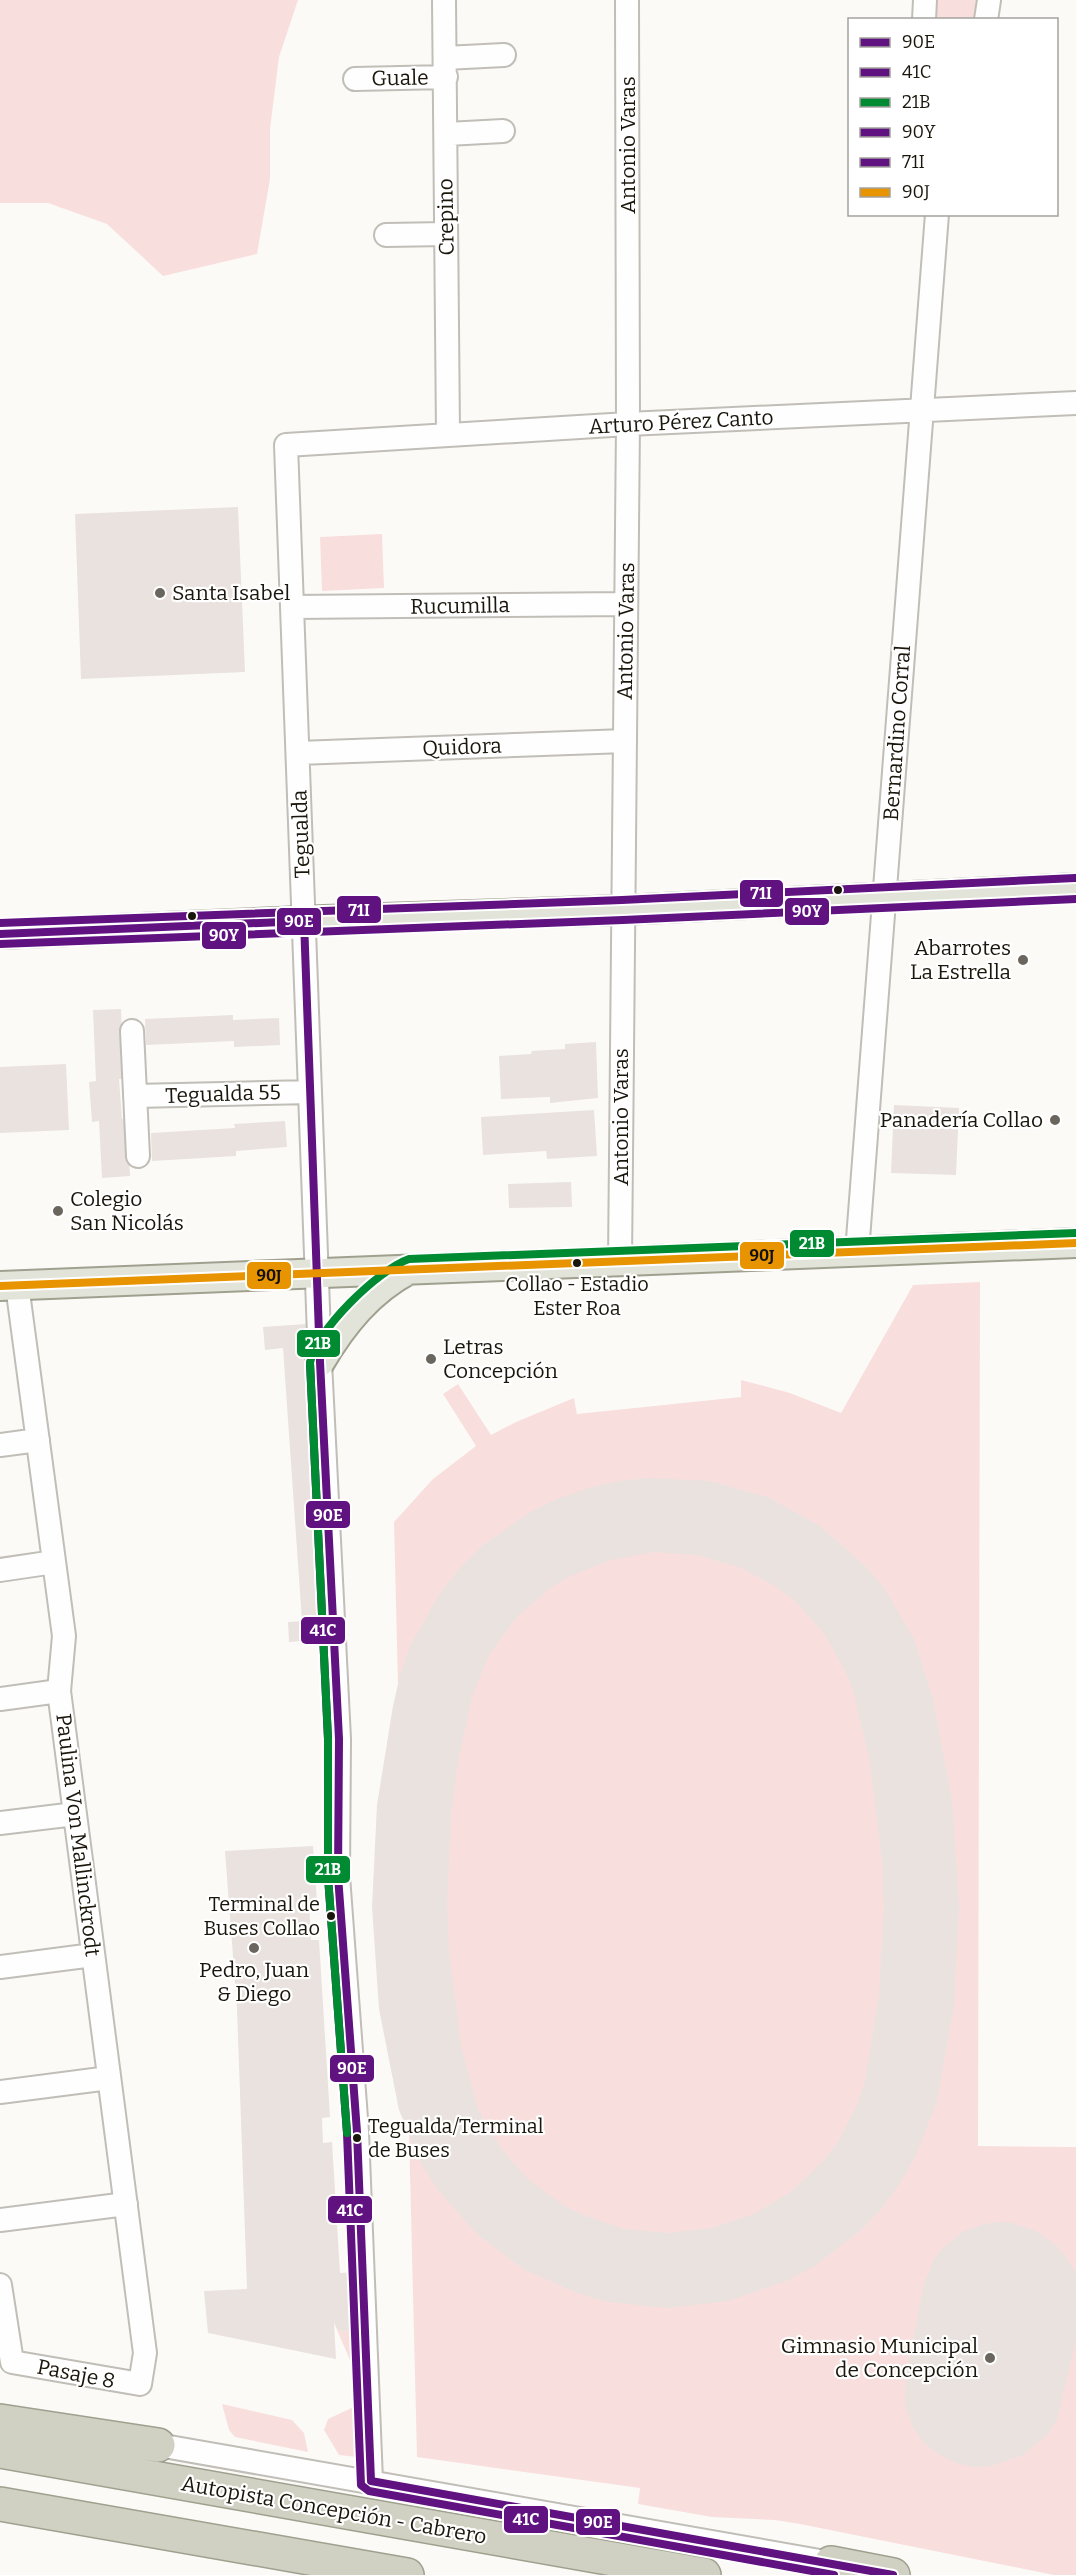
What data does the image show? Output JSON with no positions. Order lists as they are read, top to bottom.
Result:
{
  "streets": {
    "highway": ["Autopista Concepción - Cabrero"],
    "street": [
      "Guale",
      "Antonio Varas",
      "Crepino",
      "Arturo Pérez Canto",
      "Rucumilla",
      "Bernardino Corral",
      "Quidora",
      "Tegualda",
      "Tegualda 55",
      "Paulina Von Mallinckrodt",
      "Pasaje 8"
    ]
  },
  "crossings": [
    ["Guale", "Crepino"],
    ["Antonio Varas", "Arturo Pérez Canto"],
    ["Antonio Varas", "Rucumilla"],
    ["Antonio Varas", "Quidora"],
    ["Crepino", "Arturo Pérez Canto"],
    ["Arturo Pérez Canto", "Bernardino Corral"],
    ["Arturo Pérez Canto", "Tegualda"],
    ["Rucumilla", "Tegualda"],
    ["Quidora", "Tegualda"],
    ["Tegualda", "Tegualda 55"],
    ["Paulina Von Mallinckrodt", "Pasaje 8"]
  ],
  "places": [
    "Santa Isabel",
    "Abarrotes La Estrella",
    "Panadería Collao",
    "Colegio San Nicolás",
    "Collao - Estadio Ester Roa",
    "Letras Concepción",
    "Terminal de Buses Collao",
    "Pedro, Juan & Diego",
    "Tegualda/Terminal de Buses",
    "Gimnasio Municipal de Concepción"
  ],
  "lines": [
    "transit line 71I",
    "transit line 90Y",
    "transit line 90E",
    "transit line 21B",
    "transit line 90J",
    "transit line 41C"
  ],
  "legend": [
    "90E",
    "41C",
    "21B",
    "90Y",
    "71I",
    "90J"
  ]
}
